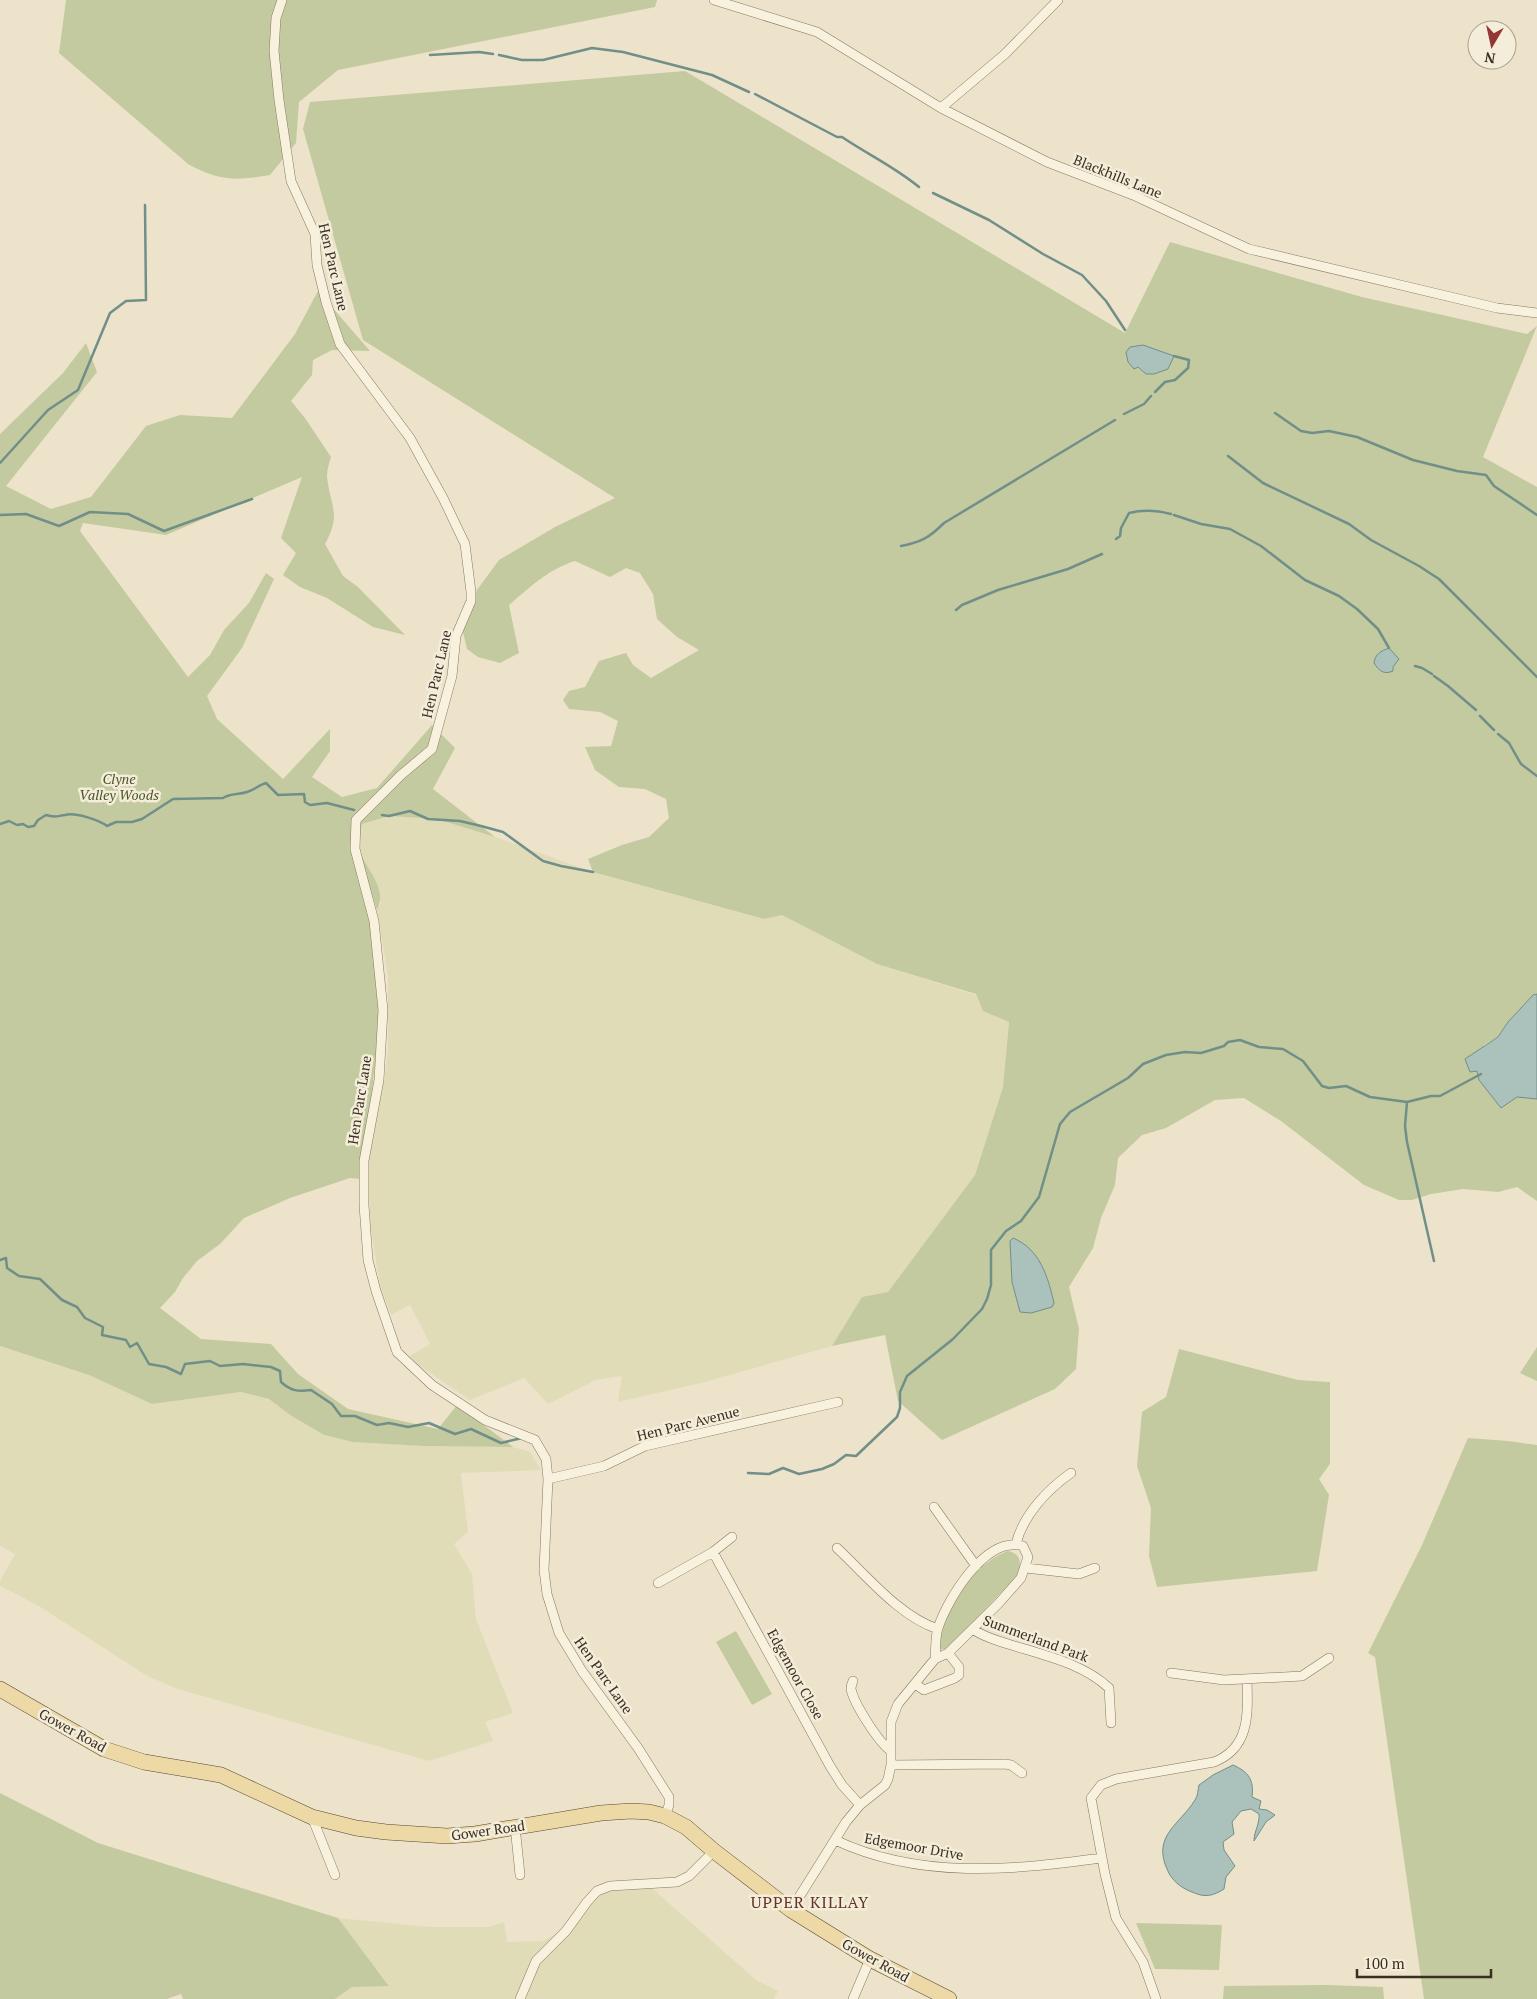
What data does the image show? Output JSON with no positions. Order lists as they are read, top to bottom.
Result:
{
  "streets": {
    "main road": ["Gower Road"],
    "street": [
      "Blackhills Lane",
      "Hen Parc Lane",
      "Hen Parc Avenue",
      "Summerland Park",
      "Edgemoor Close",
      "Edgemoor Drive"
    ]
  },
  "crossings": [
    ["Hen Parc Lane", "Hen Parc Avenue"],
    ["Hen Parc Lane", "Gower Road"],
    ["Summerland Park", "Edgemoor Close"],
    ["Summerland Park", "Edgemoor Drive"]
  ],
  "districts": ["UPPER KILLAY"],
  "parks": ["Clyne Valley Woods"],
  "scale_bar": "100 m",
  "north": "bottom"
}
